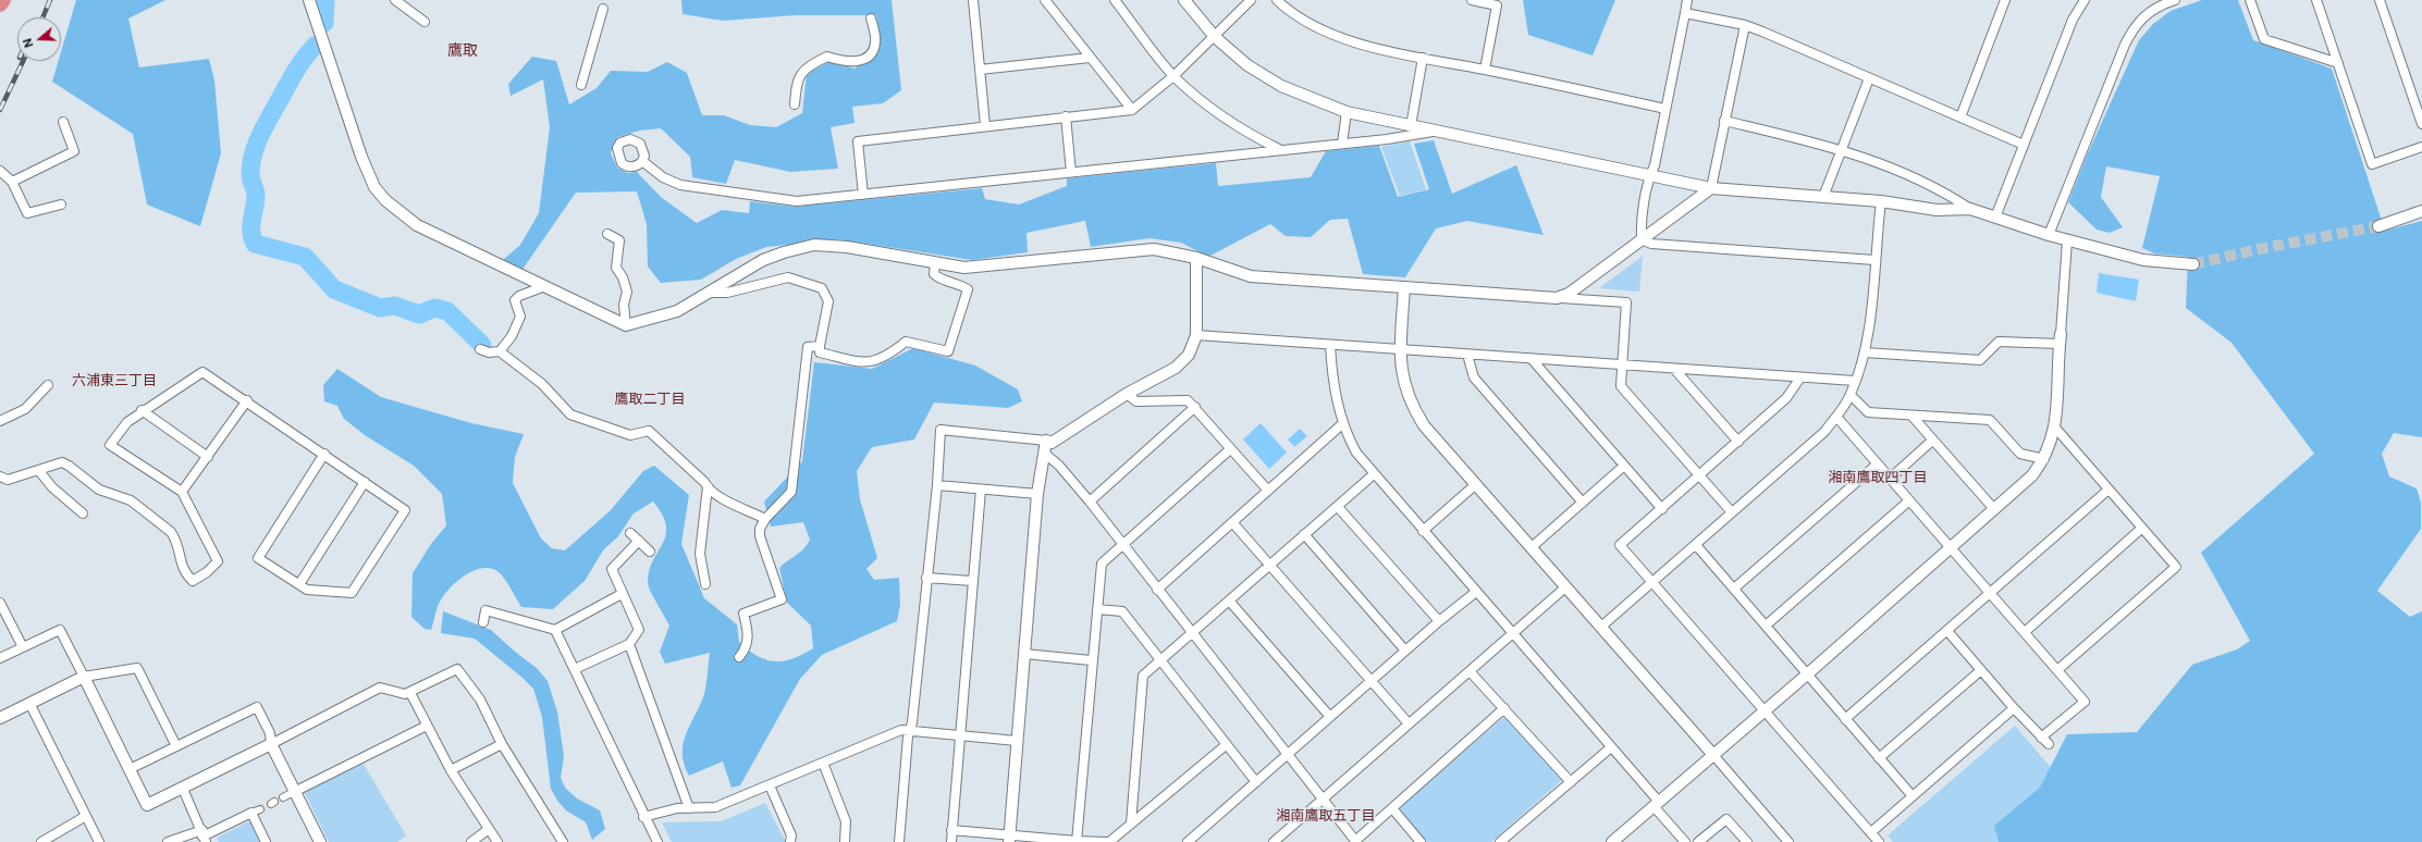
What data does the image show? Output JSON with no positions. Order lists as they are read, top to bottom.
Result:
{
  "districts": [
    "鷹取",
    "六浦東三丁目",
    "鷹取二丁目",
    "湘南鷹取四丁目",
    "湘南鷹取五丁目"
  ],
  "north": "left"
}
